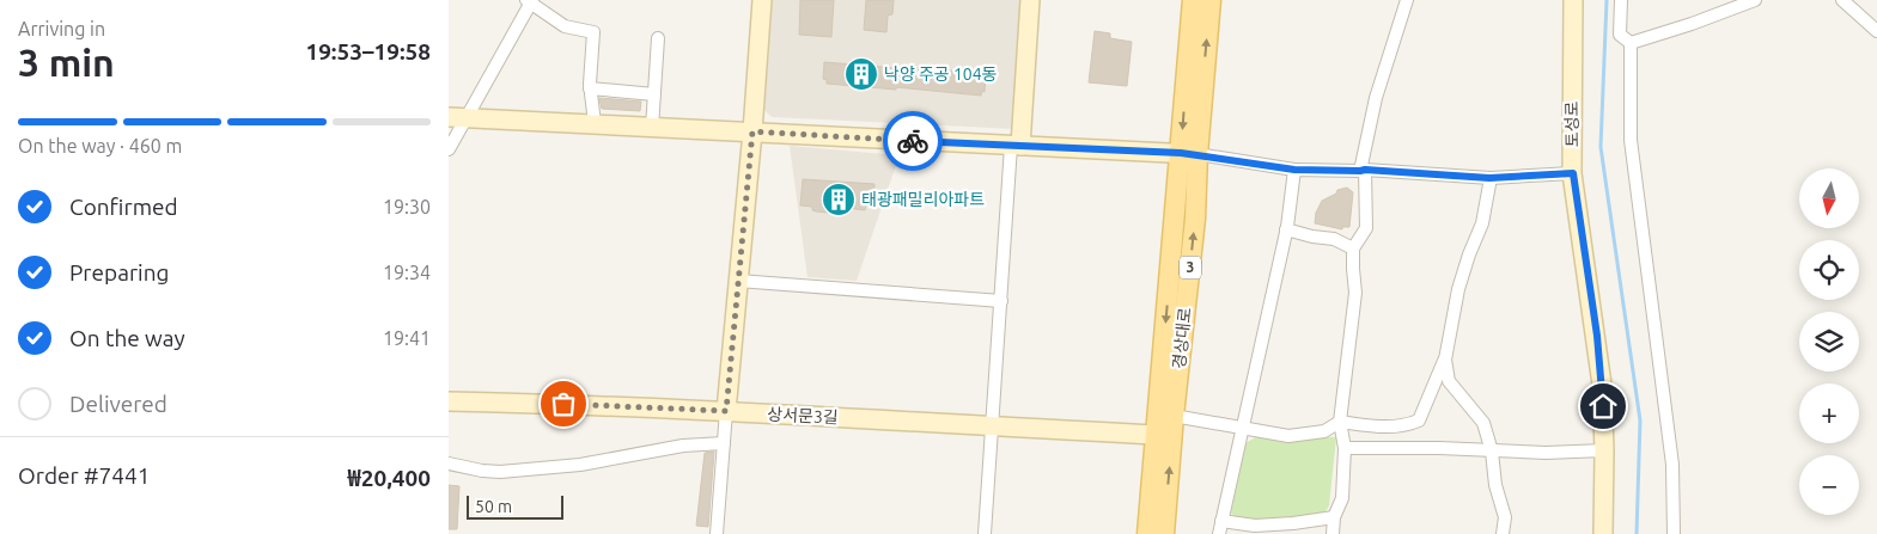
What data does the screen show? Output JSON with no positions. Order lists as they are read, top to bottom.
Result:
{
  "streets": {
    "main road": ["3", "경상대로"],
    "street": ["토성로", "상서문3길"]
  },
  "crossings": [
    ["경상대로", "상서문3길"]
  ],
  "places": {
    "building": ["낙양 주공 104동", "태광패밀리아파트"]
  },
  "scale_bar": "50 m",
  "north": "bottom",
  "page": {
    "heading": ["3 min", "Arriving in", "19:53–19:58"],
    "panel": ["Order #7441", "₩20,400"],
    "bar": "On the way · 460 m",
    "map_buttons": ["+", "−"],
    "list": [
      ["Confirmed", "19:30"],
      ["Preparing", "19:34"],
      ["On the way", "19:41"],
      "Delivered"
    ],
    "scale": "50 m"
  }
}
